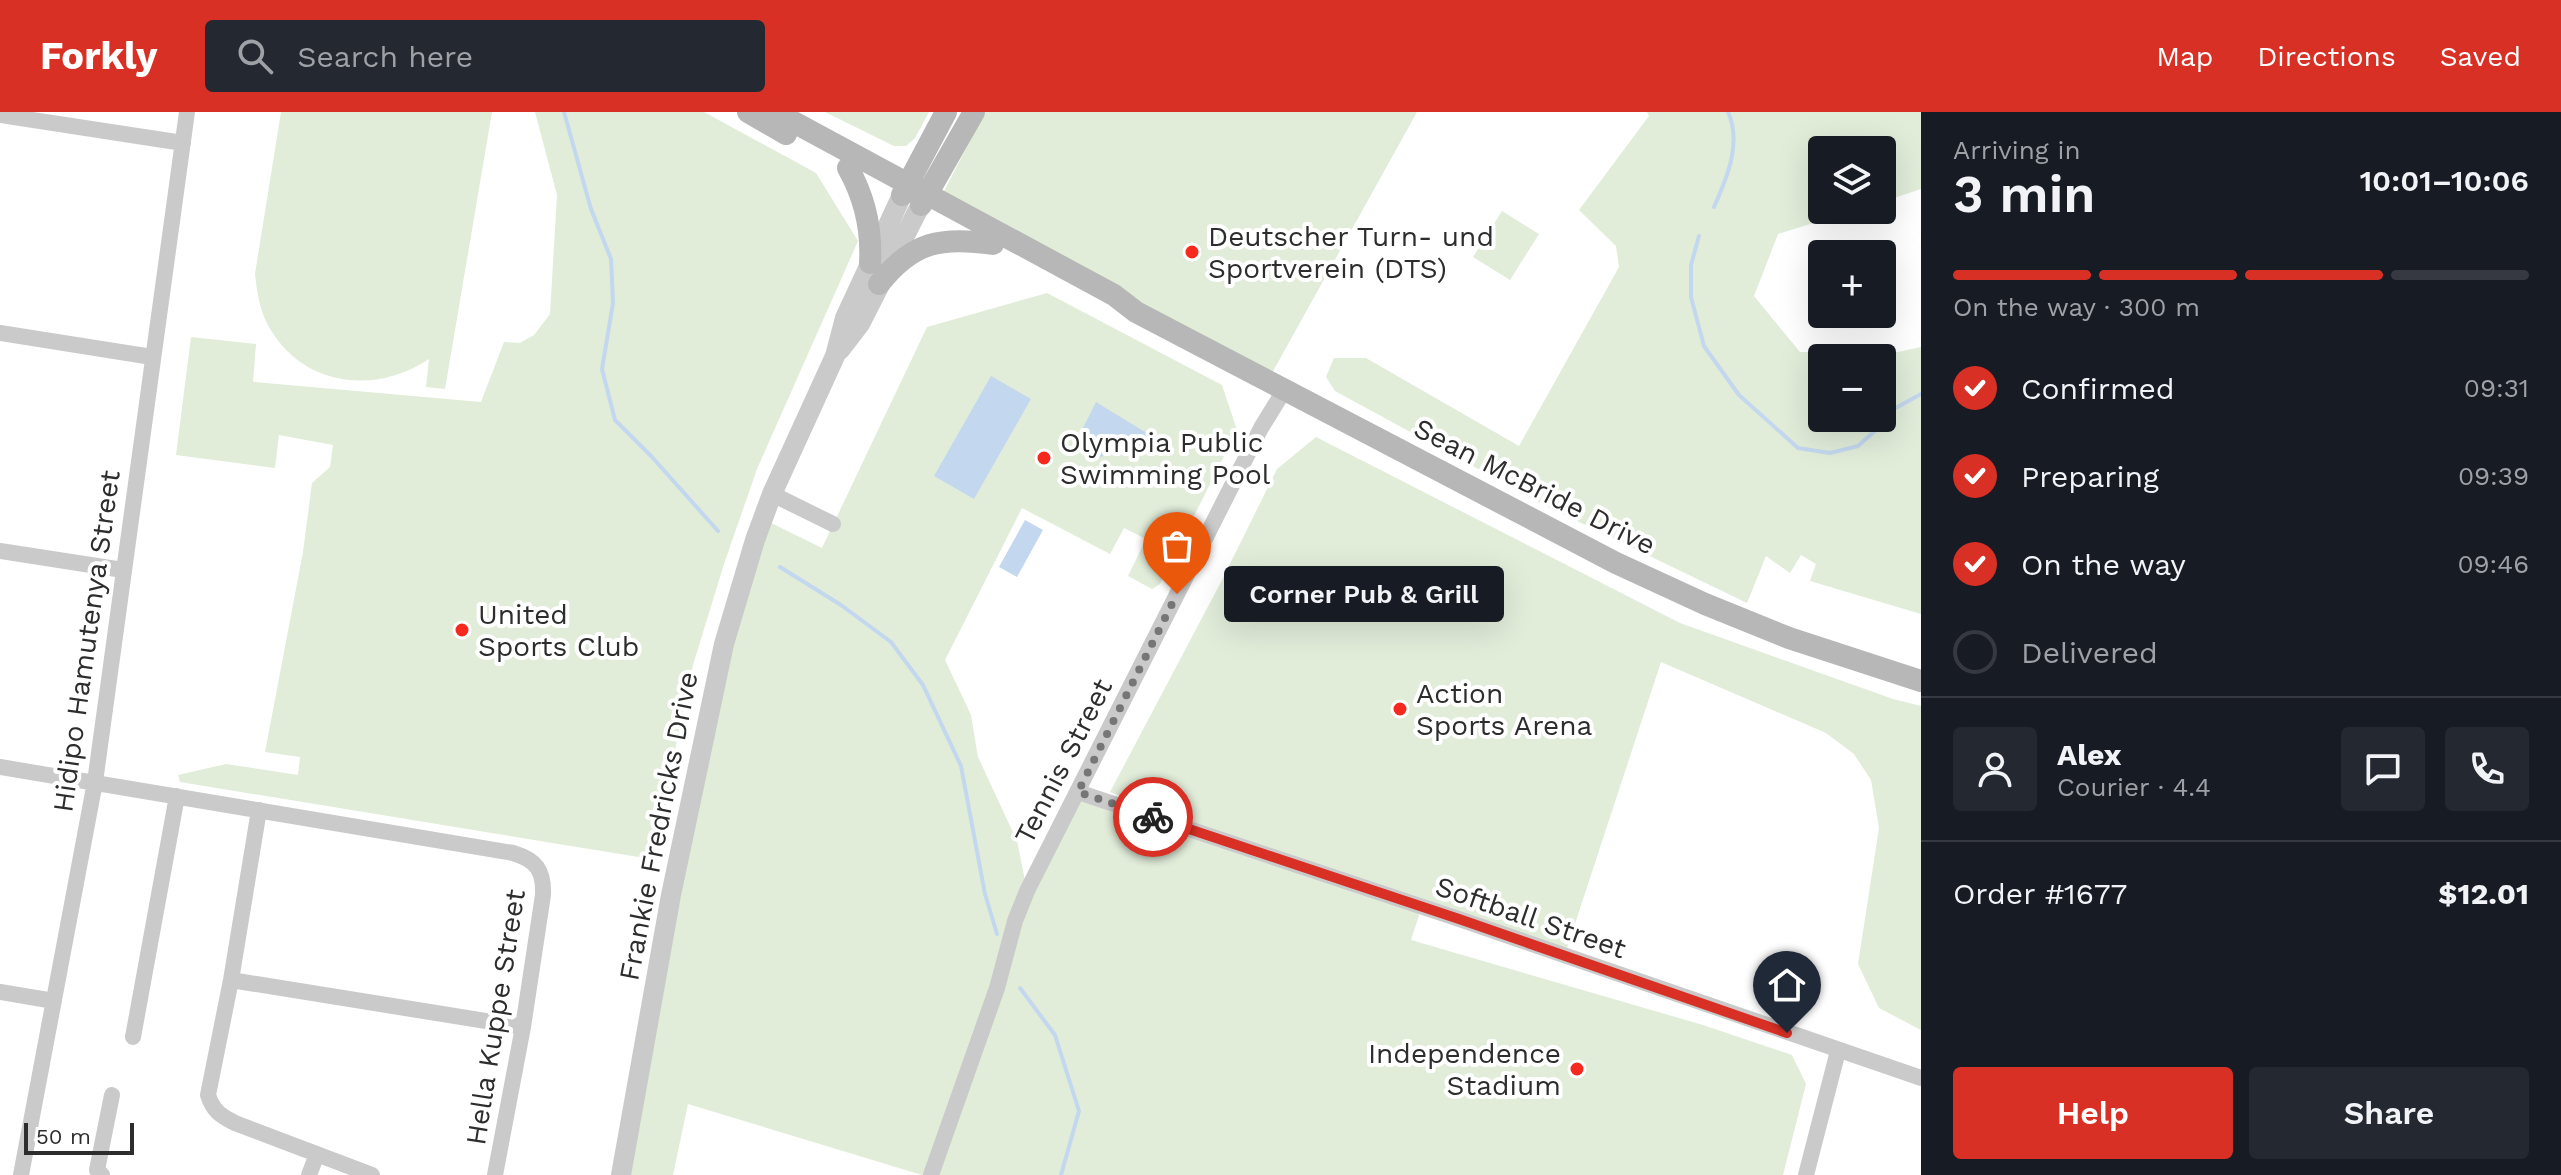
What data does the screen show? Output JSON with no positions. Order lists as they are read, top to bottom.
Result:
{
  "streets": {
    "main road": ["Sean McBride Drive"],
    "street": [
      "Hidipo Hamutenya Street",
      "Tennis Street",
      "Frankie Fredricks Drive",
      "Softball Street",
      "Hella Kuppe Street"
    ]
  },
  "crossings": [
    ["Sean McBride Drive", "Tennis Street"],
    ["Sean McBride Drive", "Frankie Fredricks Drive"],
    ["Hidipo Hamutenya Street", "Hella Kuppe Street"],
    ["Tennis Street", "Softball Street"]
  ],
  "places": [
    "Deutscher Turn- und Sportverein (DTS)",
    "Olympia Public Swimming Pool",
    "Corner Pub & Grill",
    "United Sports Club",
    "Action Sports Arena",
    "Independence Stadium"
  ],
  "scale_bar": "50 m",
  "page": {
    "header": "Forkly",
    "search": "Search here",
    "nav": ["Map", "Directions", "Saved"],
    "heading": ["3 min", "Arriving in", "10:01–10:06"],
    "panel": [
      "Alex",
      "Courier · 4.4",
      "Order #1677",
      "$12.01"
    ],
    "map_buttons": ["+", "−"],
    "bar": "On the way · 300 m",
    "list": [
      ["Confirmed", "09:31"],
      ["Preparing", "09:39"],
      ["On the way", "09:46"],
      "Delivered"
    ],
    "bubble": "Corner Pub & Grill",
    "buttons": ["Help", "Share"],
    "scale": "50 m"
  }
}
